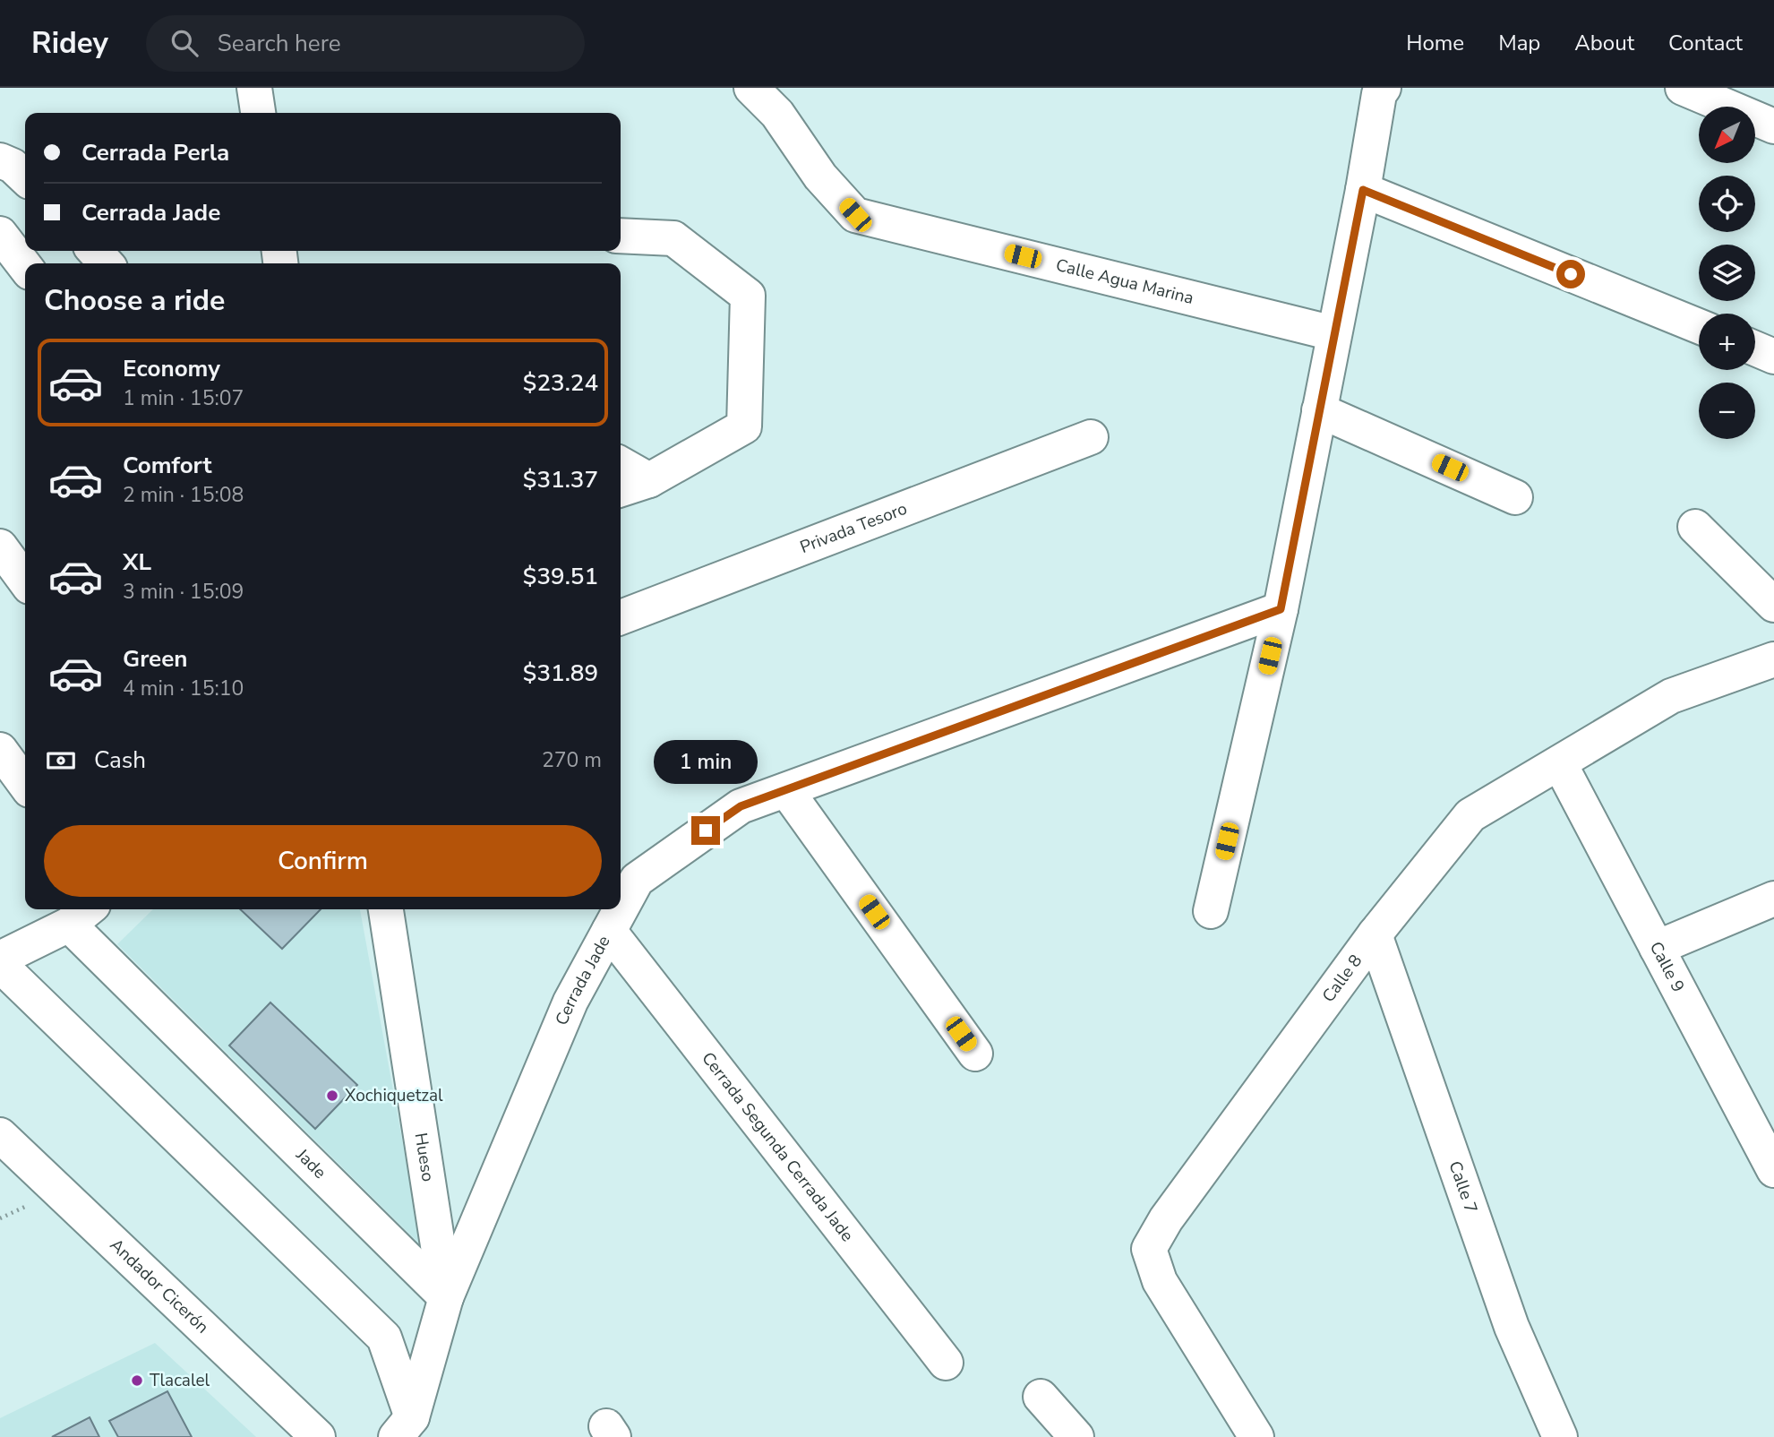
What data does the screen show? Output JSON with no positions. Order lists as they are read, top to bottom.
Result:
{
  "streets": {
    "street": [
      "Calle Agua Marina",
      "Privada Tesoro",
      "Calle 9",
      "Calle 8",
      "Cerrada Jade",
      "Cerrada Segunda Cerrada Jade",
      "Hueso",
      "Jade",
      "Calle 7",
      "Andador Cicerón"
    ]
  },
  "crossings": [
    ["Calle 9", "Calle 8"],
    ["Calle 8", "Calle 7"],
    ["Cerrada Jade", "Cerrada Segunda Cerrada Jade"],
    ["Cerrada Jade", "Hueso"],
    ["Cerrada Jade", "Jade"],
    ["Hueso", "Jade"]
  ],
  "places": ["Xochiquetzal", "Tlacalel"],
  "north": "bottom left",
  "page": {
    "header": "Ridey",
    "search": "Search here",
    "nav": [
      "Home",
      "Map",
      "About",
      "Contact"
    ],
    "map_buttons": ["+", "−"],
    "banner": ["Cerrada Perla", "Cerrada Jade"],
    "heading": "Choose a ride",
    "list": [
      {
        "name": "Economy",
        "note": "1 min · 15:07",
        "value": "$23.24"
      },
      {
        "name": "Comfort",
        "note": "2 min · 15:08",
        "value": "$31.37"
      },
      {
        "name": "XL",
        "note": "3 min · 15:09",
        "value": "$39.51"
      },
      {
        "name": "Green",
        "note": "4 min · 15:10",
        "value": "$31.89"
      }
    ],
    "pay": ["Cash", "270 m"],
    "bubble": "1 min",
    "buttons": "Confirm"
  }
}
